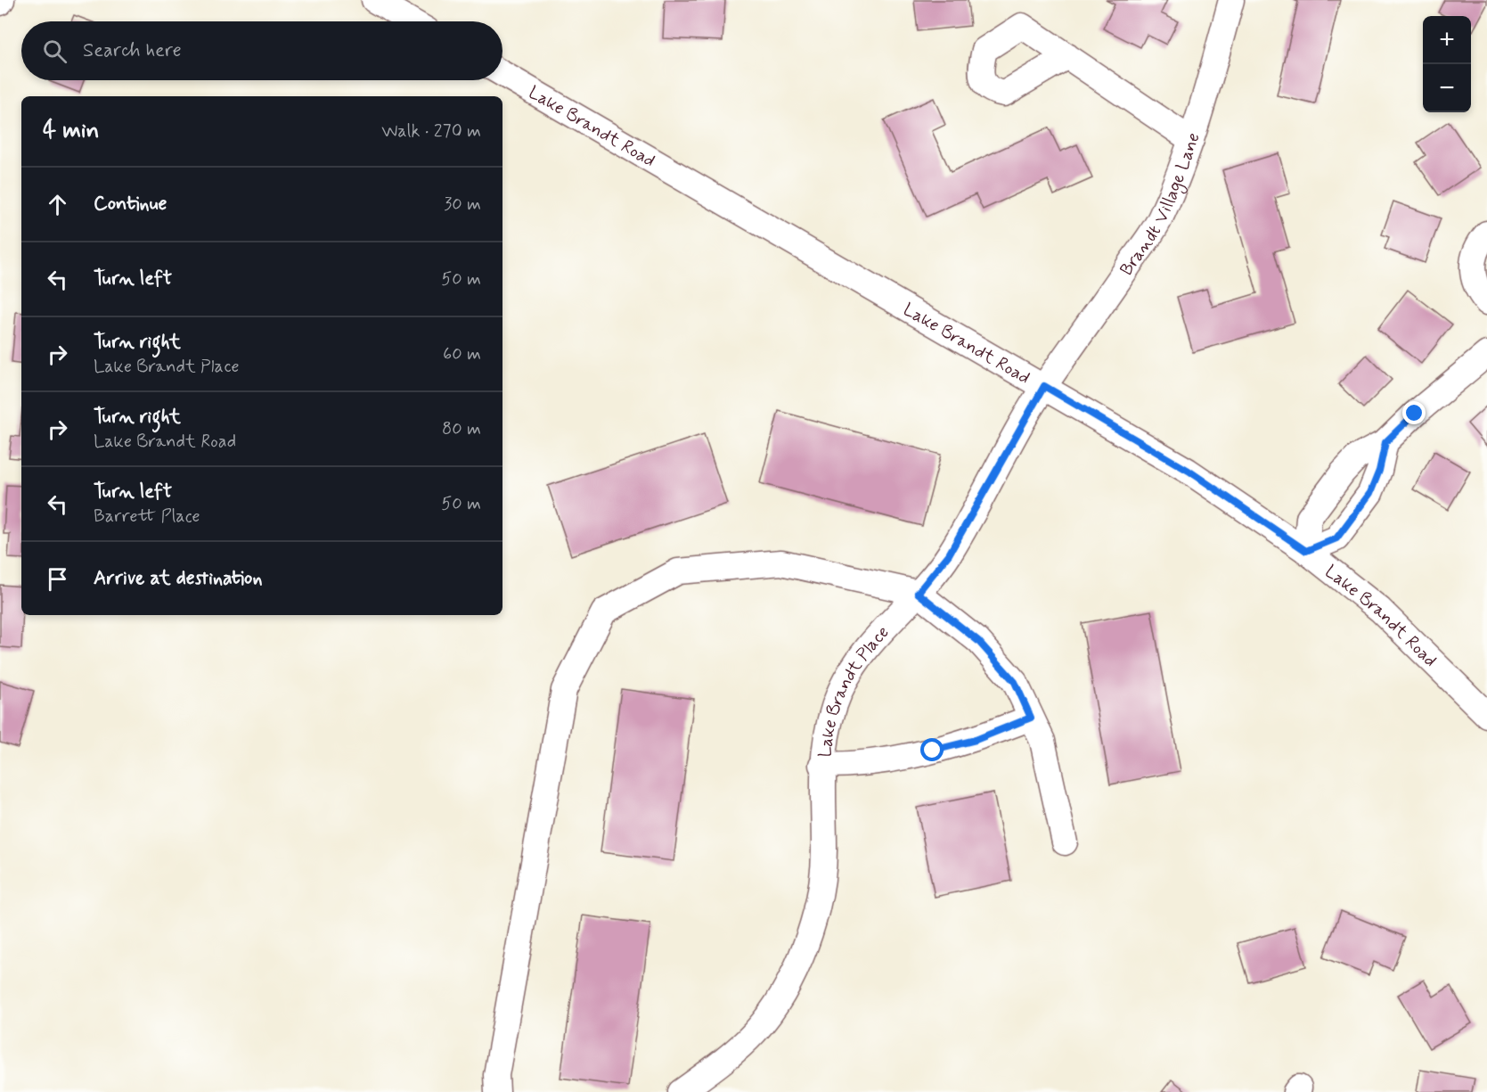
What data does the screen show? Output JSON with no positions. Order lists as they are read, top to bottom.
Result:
{
  "streets": {
    "street": ["Lake Brandt Road", "Brandt Village Lane", "Lake Brandt Place"]
  },
  "crossings": [
    ["Lake Brandt Road", "Brandt Village Lane"],
    ["Lake Brandt Road", "Lake Brandt Place"],
    ["Brandt Village Lane", "Lake Brandt Place"]
  ],
  "page": {
    "map_buttons": ["+", "−"],
    "search": "Search here",
    "heading": ["4 min", "Walk · 270 m"],
    "list": [
      ["Continue", "30 m"],
      ["Turn left", "50 m"],
      ["Turn right", "Lake Brandt Place", "60 m"],
      ["Turn right", "Lake Brandt Road", "80 m"],
      ["Turn left", "Barrett Place", "50 m"],
      "Arrive at destination"
    ]
  }
}
